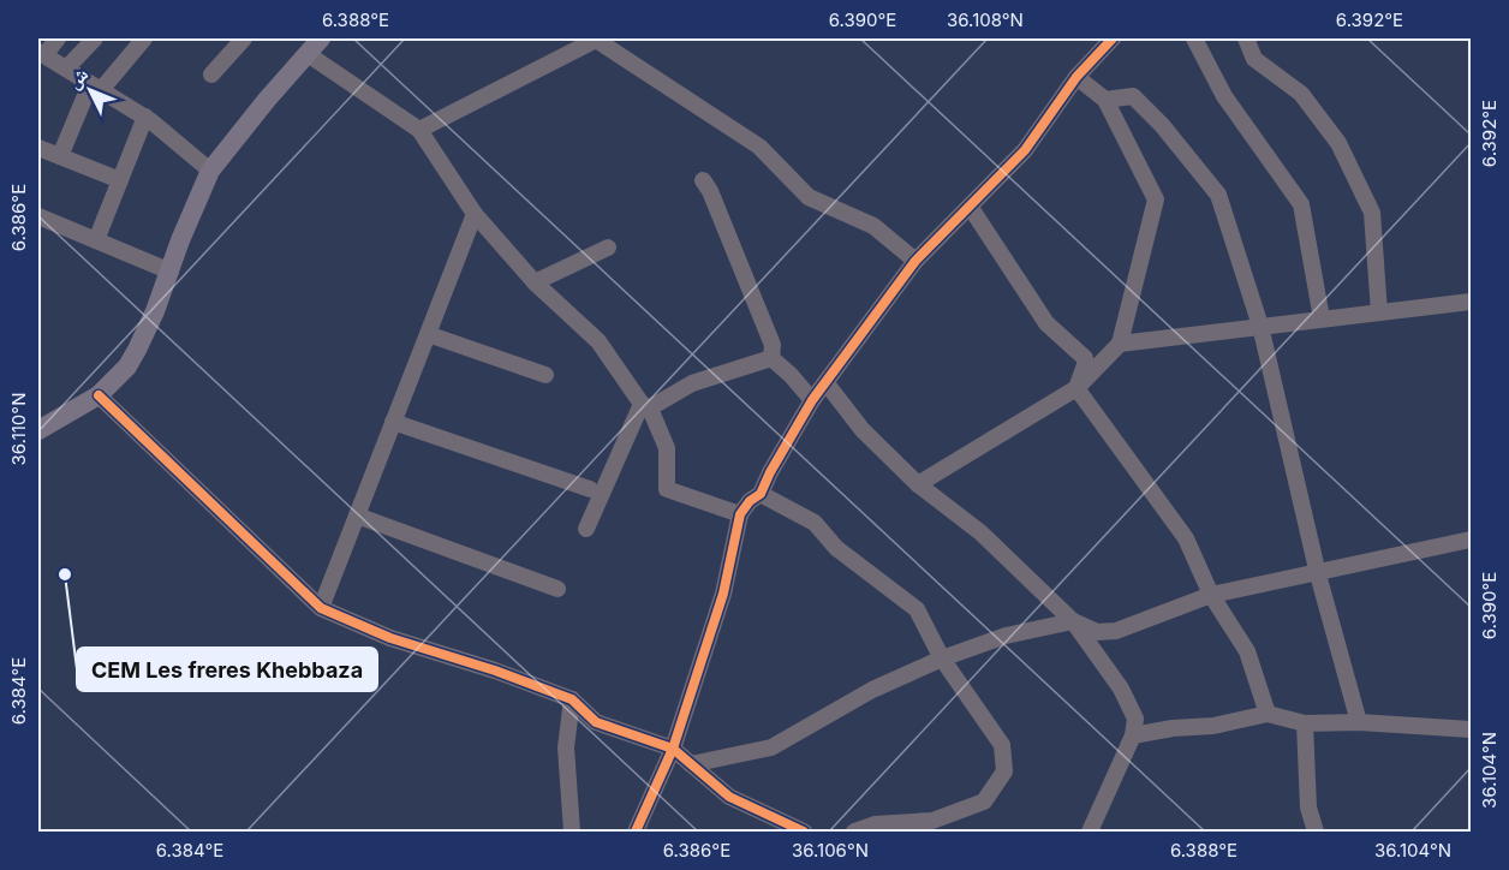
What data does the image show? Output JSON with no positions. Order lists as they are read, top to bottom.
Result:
{
  "places": ["CEM Les freres Khebbaza"],
  "north": "top left",
  "coordinates": [
    "6.388°E",
    "6.390°E",
    "36.108°N",
    "6.392°E",
    "6.386°E",
    "36.110°N",
    "6.384°E",
    "36.104°N",
    "36.106°N"
  ]
}
